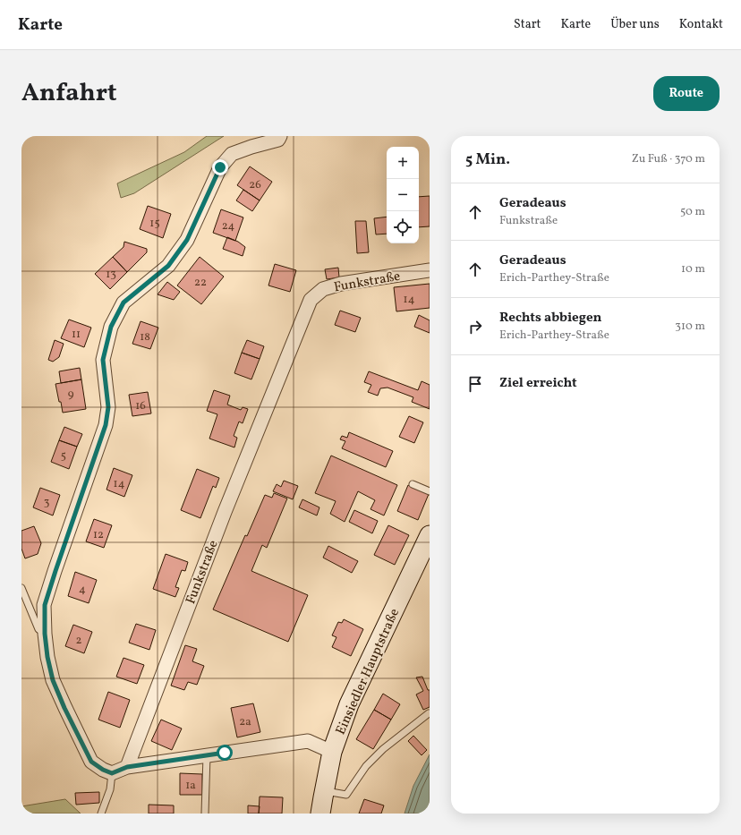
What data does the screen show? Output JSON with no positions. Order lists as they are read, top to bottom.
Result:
{
  "streets": {
    "main road": ["Einsiedler Hauptstraße"],
    "street": ["Funkstraße"]
  },
  "house_numbers": [
    "26",
    "15",
    "24",
    "13",
    "22",
    "14",
    "11",
    "18",
    "9",
    "16",
    "5",
    "14",
    "3",
    "12",
    "4",
    "2",
    "2a",
    "1a"
  ],
  "page": {
    "header": "Karte",
    "nav": [
      "Start",
      "Karte",
      "Über uns",
      "Kontakt"
    ],
    "title": "Anfahrt",
    "buttons": "Route",
    "heading": ["5 Min.", "Zu Fuß · 370 m"],
    "map_buttons": ["+", "−"],
    "list": [
      ["Geradeaus", "Funkstraße", "50 m"],
      ["Geradeaus", "Erich-Parthey-Straße", "10 m"],
      ["Rechts abbiegen", "Erich-Parthey-Straße", "310 m"],
      "Ziel erreicht"
    ]
  }
}
